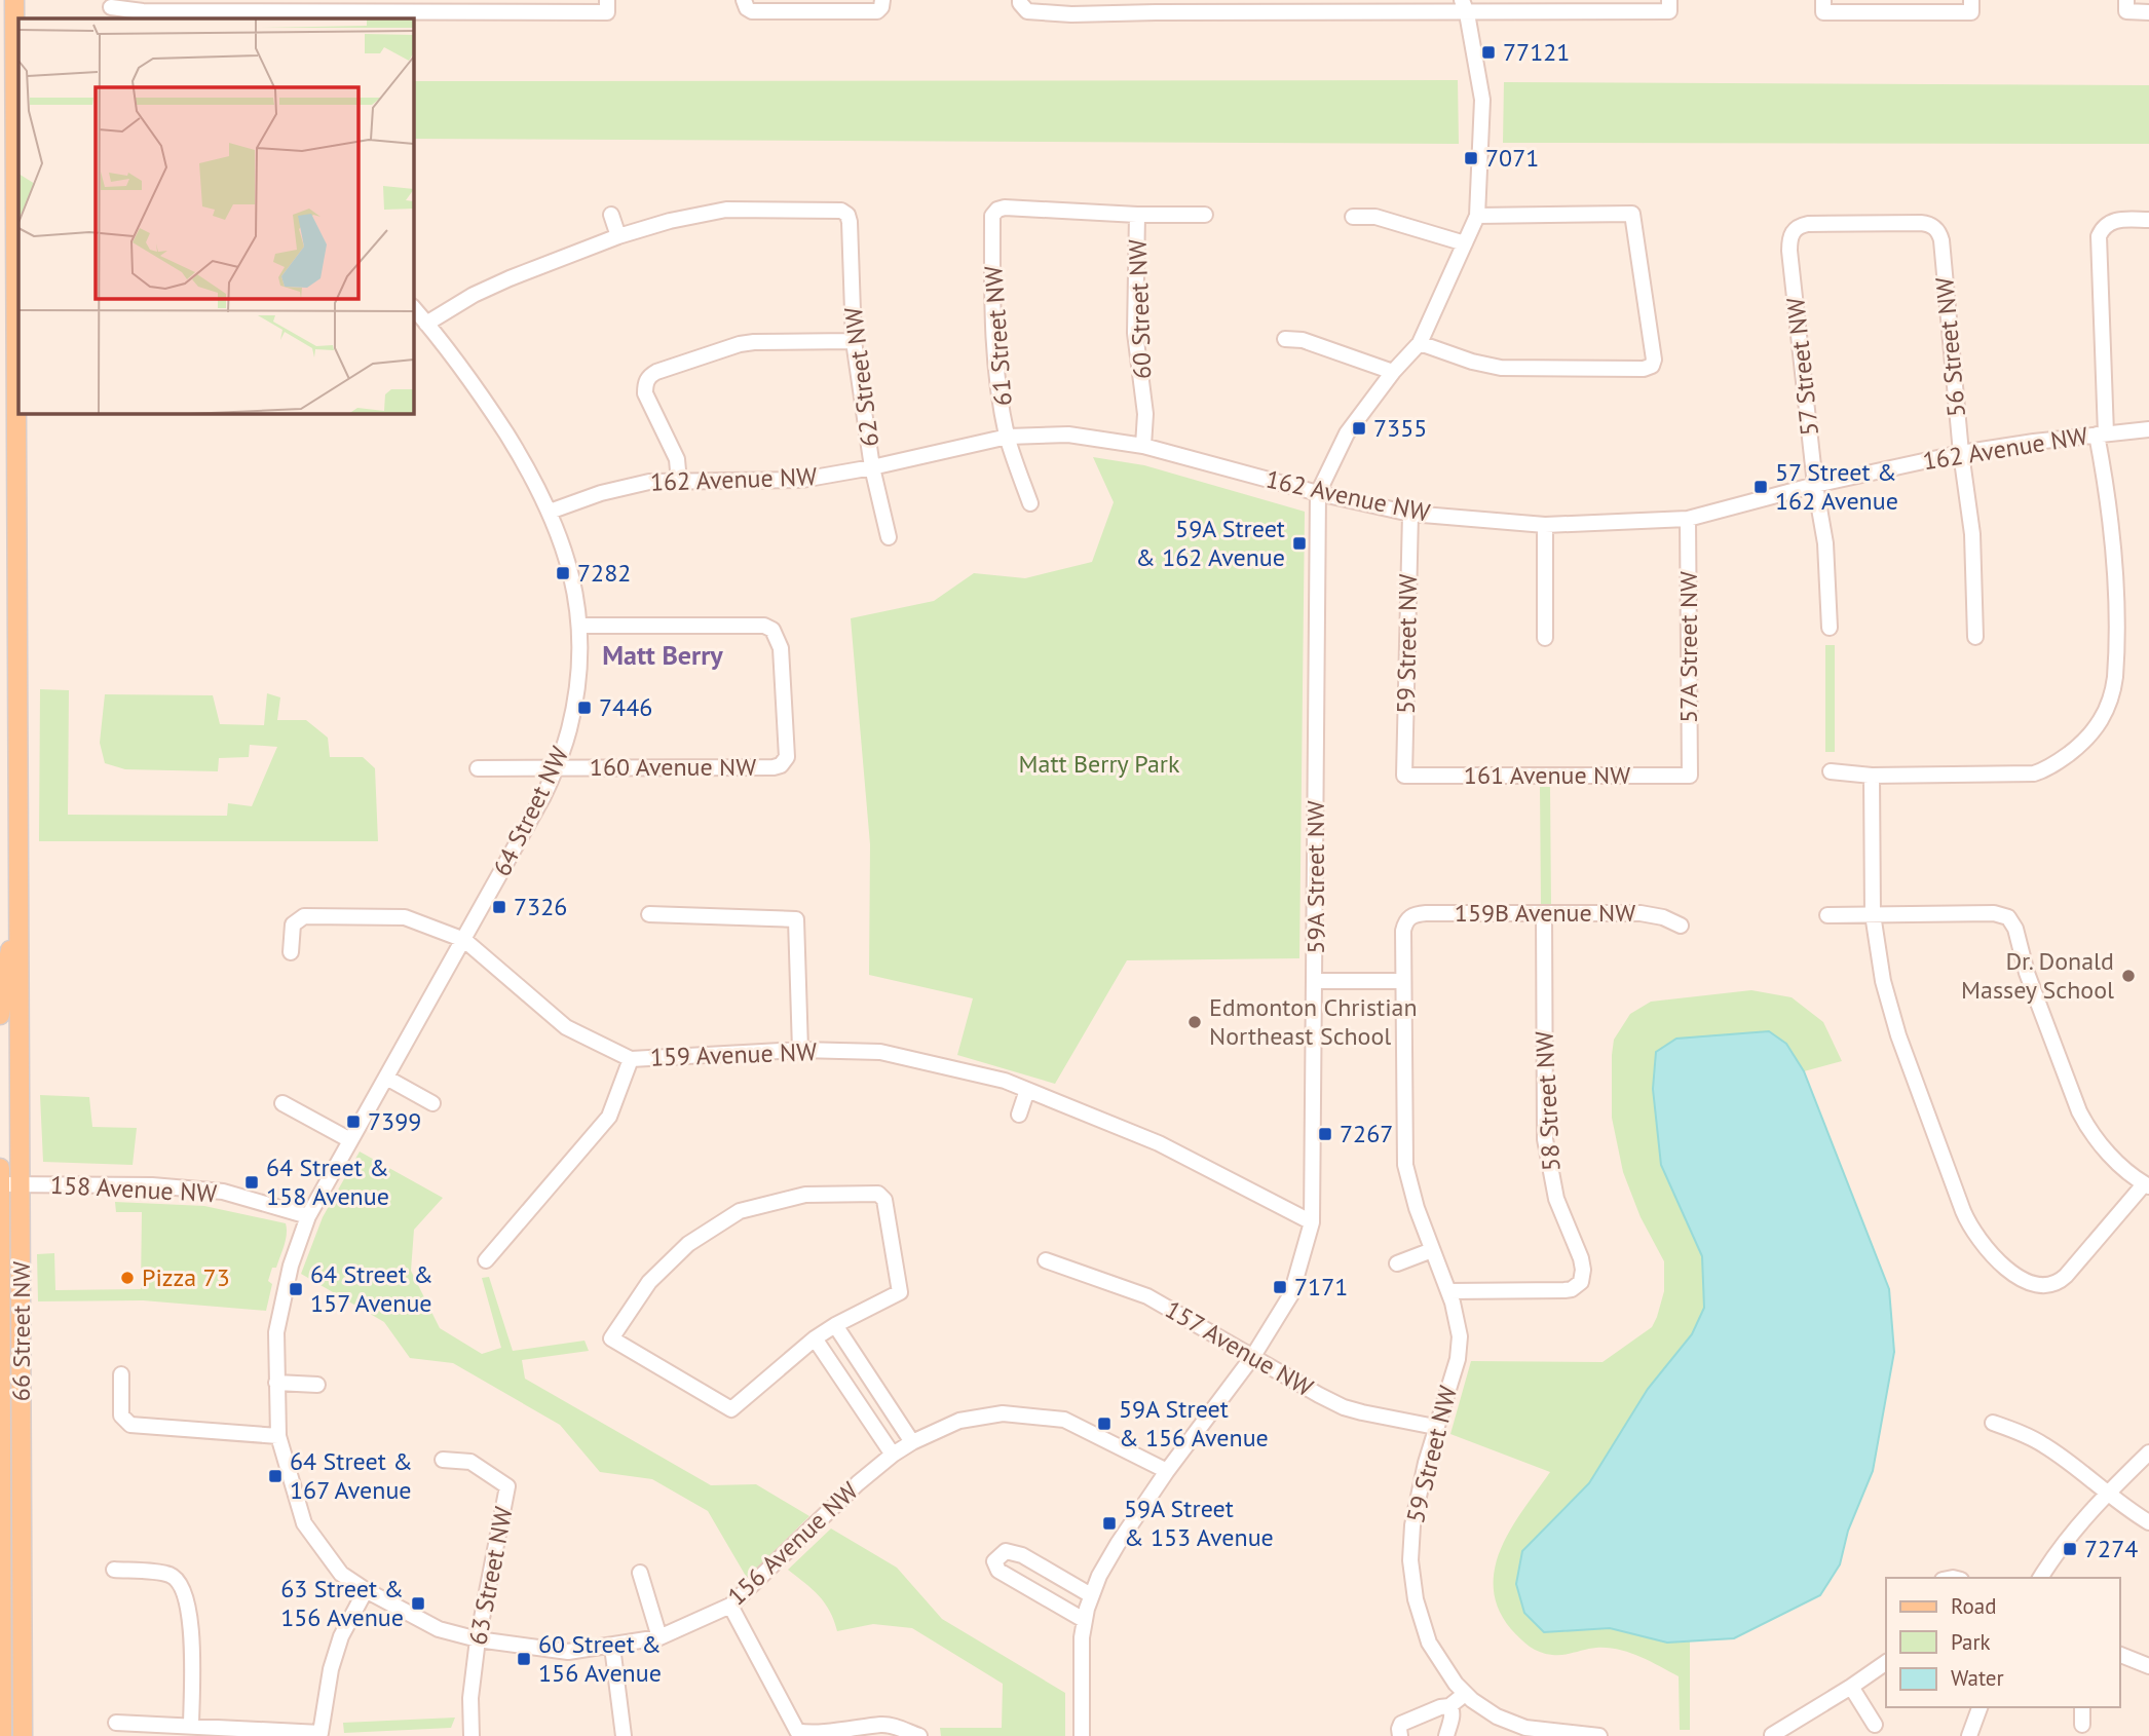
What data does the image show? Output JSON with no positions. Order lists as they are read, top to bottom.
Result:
{
  "streets": {
    "main road": ["66 Street NW"],
    "street": [
      "60 Street NW",
      "61 Street NW",
      "56 Street NW",
      "57 Street NW",
      "62 Street NW",
      "162 Avenue NW",
      "59 Street NW",
      "57A Street NW",
      "160 Avenue NW",
      "161 Avenue NW",
      "64 Street NW",
      "59A Street NW",
      "159B Avenue NW",
      "159 Avenue NW",
      "58 Street NW",
      "158 Avenue NW",
      "157 Avenue NW",
      "156 Avenue NW",
      "63 Street NW"
    ]
  },
  "crossings": [
    ["60 Street NW", "61 Street NW"],
    ["60 Street NW", "162 Avenue NW"],
    ["61 Street NW", "162 Avenue NW"],
    ["56 Street NW", "57 Street NW"],
    ["56 Street NW", "162 Avenue NW"],
    ["57 Street NW", "162 Avenue NW"],
    ["62 Street NW", "162 Avenue NW"],
    ["162 Avenue NW", "59 Street NW"],
    ["162 Avenue NW", "57A Street NW"],
    ["162 Avenue NW", "64 Street NW"],
    ["162 Avenue NW", "59A Street NW"],
    ["59 Street NW", "161 Avenue NW"],
    ["59 Street NW", "159B Avenue NW"],
    ["59 Street NW", "58 Street NW"],
    ["59 Street NW", "157 Avenue NW"],
    ["57A Street NW", "161 Avenue NW"],
    ["160 Avenue NW", "64 Street NW"],
    ["64 Street NW", "159 Avenue NW"],
    ["64 Street NW", "158 Avenue NW"],
    ["64 Street NW", "156 Avenue NW"],
    ["59A Street NW", "159 Avenue NW"],
    ["59A Street NW", "157 Avenue NW"],
    ["59A Street NW", "156 Avenue NW"],
    ["159B Avenue NW", "58 Street NW"],
    ["158 Avenue NW", "66 Street NW"],
    ["156 Avenue NW", "63 Street NW"]
  ],
  "districts": ["Matt Berry"],
  "parks": ["Matt Berry Park"],
  "places": {
    "transit": [
      "77121",
      "7071",
      "7355",
      "57 Street & 162 Avenue",
      "59A Street & 162 Avenue",
      "7282",
      "7446",
      "7326",
      "7399",
      "7267",
      "64 Street & 158 Avenue",
      "7171",
      "64 Street & 157 Avenue",
      "59A Street & 156 Avenue",
      "64 Street & 167 Avenue",
      "59A Street & 153 Avenue",
      "7274",
      "63 Street & 156 Avenue",
      "60 Street & 156 Avenue"
    ],
    "other": ["Dr. Donald Massey School", "Edmonton Christian Northeast School", "Pizza 73"]
  },
  "legend": ["Road", "Park", "Water"]
}
